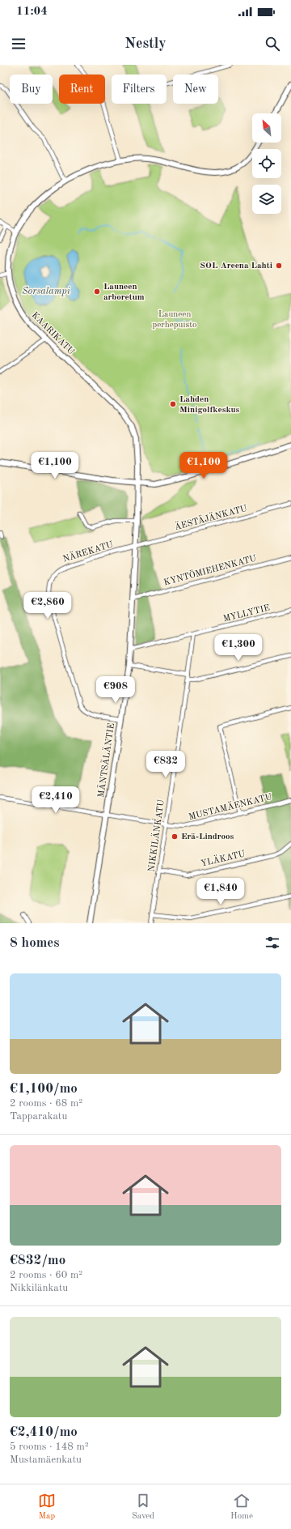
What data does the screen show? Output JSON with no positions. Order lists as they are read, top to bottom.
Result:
{
  "streets": {
    "street": [
      "KAARIKATU",
      "ÄESTÄJÄNKATU",
      "NÄREKATU",
      "KYNTÖMIEHENKATU",
      "MYLLYTIE",
      "MÄNTSÄLÄNTIE",
      "MUSTAMÄENKATU",
      "NIKKILÄNKATU",
      "YLÄKATU"
    ]
  },
  "crossings": [
    ["KAARIKATU", "MÄNTSÄLÄNTIE"],
    ["ÄESTÄJÄNKATU", "NÄREKATU"],
    ["ÄESTÄJÄNKATU", "MÄNTSÄLÄNTIE"],
    ["NÄREKATU", "MÄNTSÄLÄNTIE"],
    ["KYNTÖMIEHENKATU", "MÄNTSÄLÄNTIE"],
    ["MYLLYTIE", "MÄNTSÄLÄNTIE"],
    ["MYLLYTIE", "NIKKILÄNKATU"],
    ["MÄNTSÄLÄNTIE", "MUSTAMÄENKATU"],
    ["MUSTAMÄENKATU", "NIKKILÄNKATU"],
    ["NIKKILÄNKATU", "YLÄKATU"]
  ],
  "water": ["Sorsalampi"],
  "parks": ["Launeen perhepuisto"],
  "places": [
    "SOL Areena Lahti",
    "Launeen arboretum",
    "Lahden Minigolfkeskus",
    "Erä-Lindroos"
  ],
  "north": "top left",
  "page": {
    "status": "11:04",
    "header": "Nestly",
    "chip": [
      "Buy",
      "Rent",
      "Filters",
      "New"
    ],
    "price": [
      "€1,100",
      "€1,100",
      "€2,860",
      "€1,300",
      "€908",
      "€832",
      "€2,410",
      "€1,840"
    ],
    "heading": "8 homes",
    "list": [
      {
        "name": "€1,100/mo",
        "note": "2 rooms · 68 m² · Tapparakatu"
      },
      {
        "name": "€832/mo",
        "note": "2 rooms · 60 m² · Nikkilänkatu"
      },
      {
        "name": "€2,410/mo",
        "note": "5 rooms · 148 m² · Mustamäenkatu"
      }
    ],
    "tabs": ["Map", "Saved", "Home"]
  }
}
